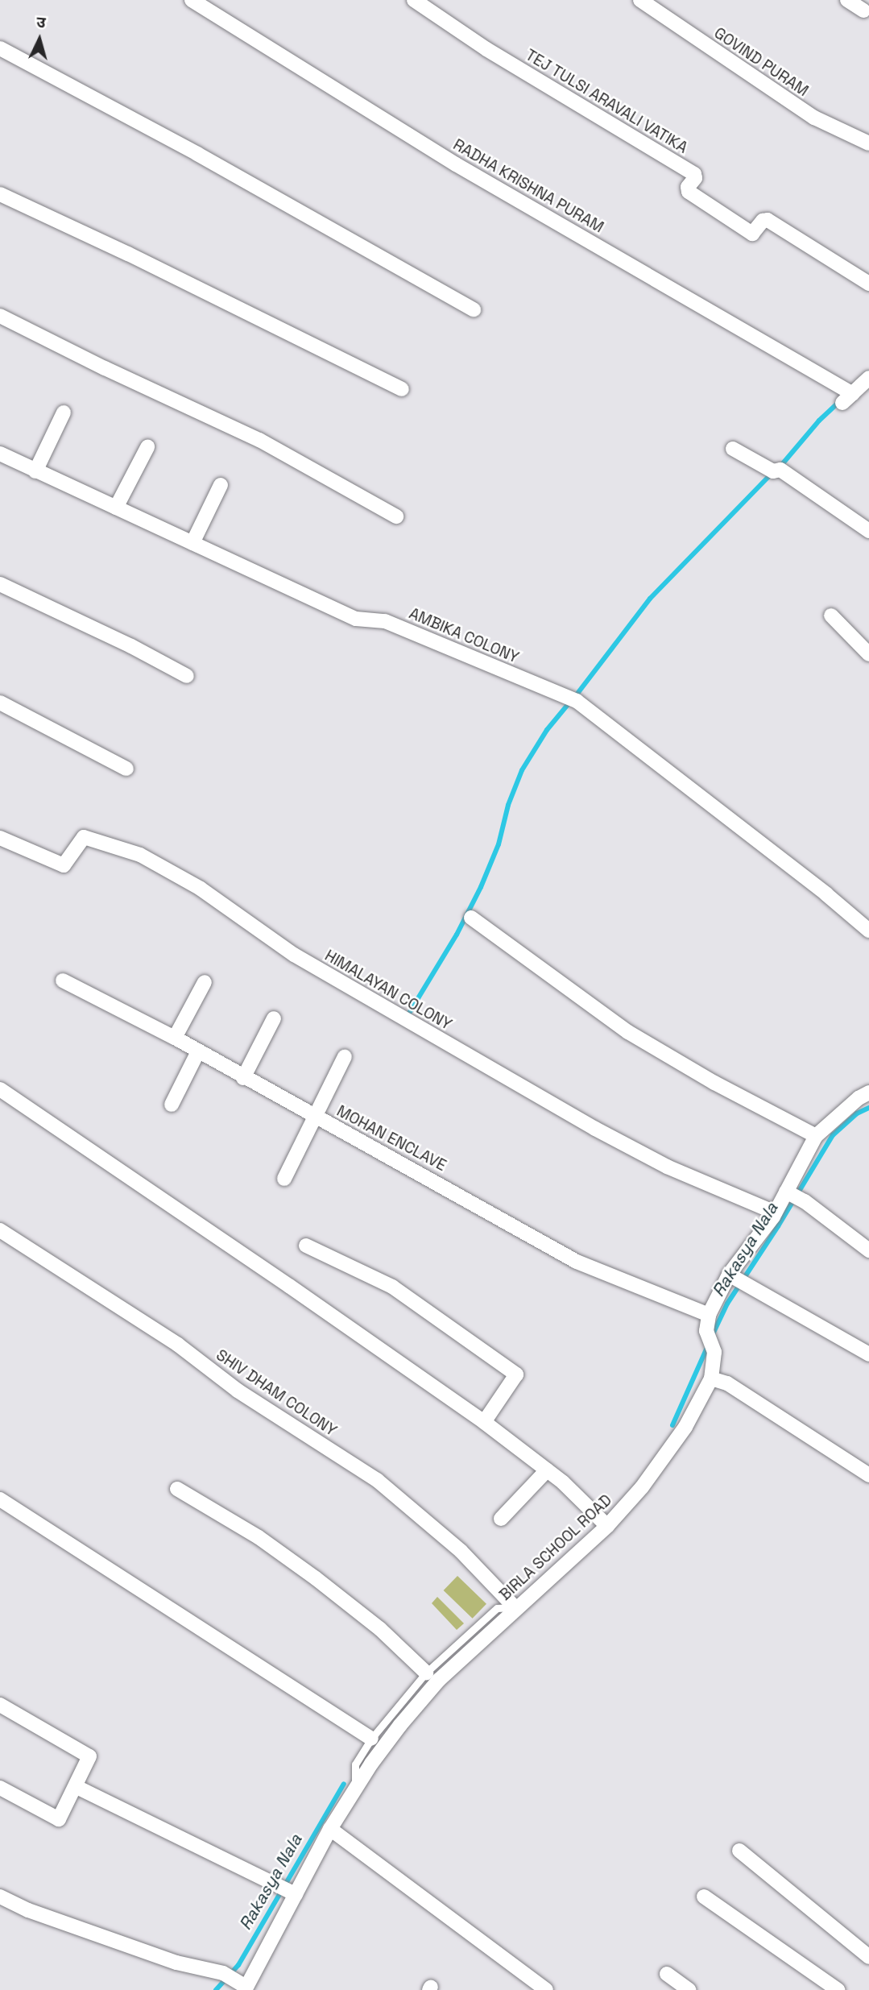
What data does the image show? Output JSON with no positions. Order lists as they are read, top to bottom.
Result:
{
  "streets": {
    "street": [
      "GOVIND PURAM",
      "TEJ TULSI ARAVALI VATIKA",
      "RADHA KRISHNA PURAM",
      "AMBIKA COLONY",
      "HIMALAYAN COLONY",
      "MOHAN ENCLAVE",
      "SHIV DHAM COLONY",
      "BIRLA SCHOOL ROAD"
    ]
  },
  "crossings": [
    ["HIMALAYAN COLONY", "BIRLA SCHOOL ROAD"],
    ["MOHAN ENCLAVE", "BIRLA SCHOOL ROAD"],
    ["SHIV DHAM COLONY", "BIRLA SCHOOL ROAD"]
  ],
  "water": ["Rakasya Nala"],
  "north": "top"
}
